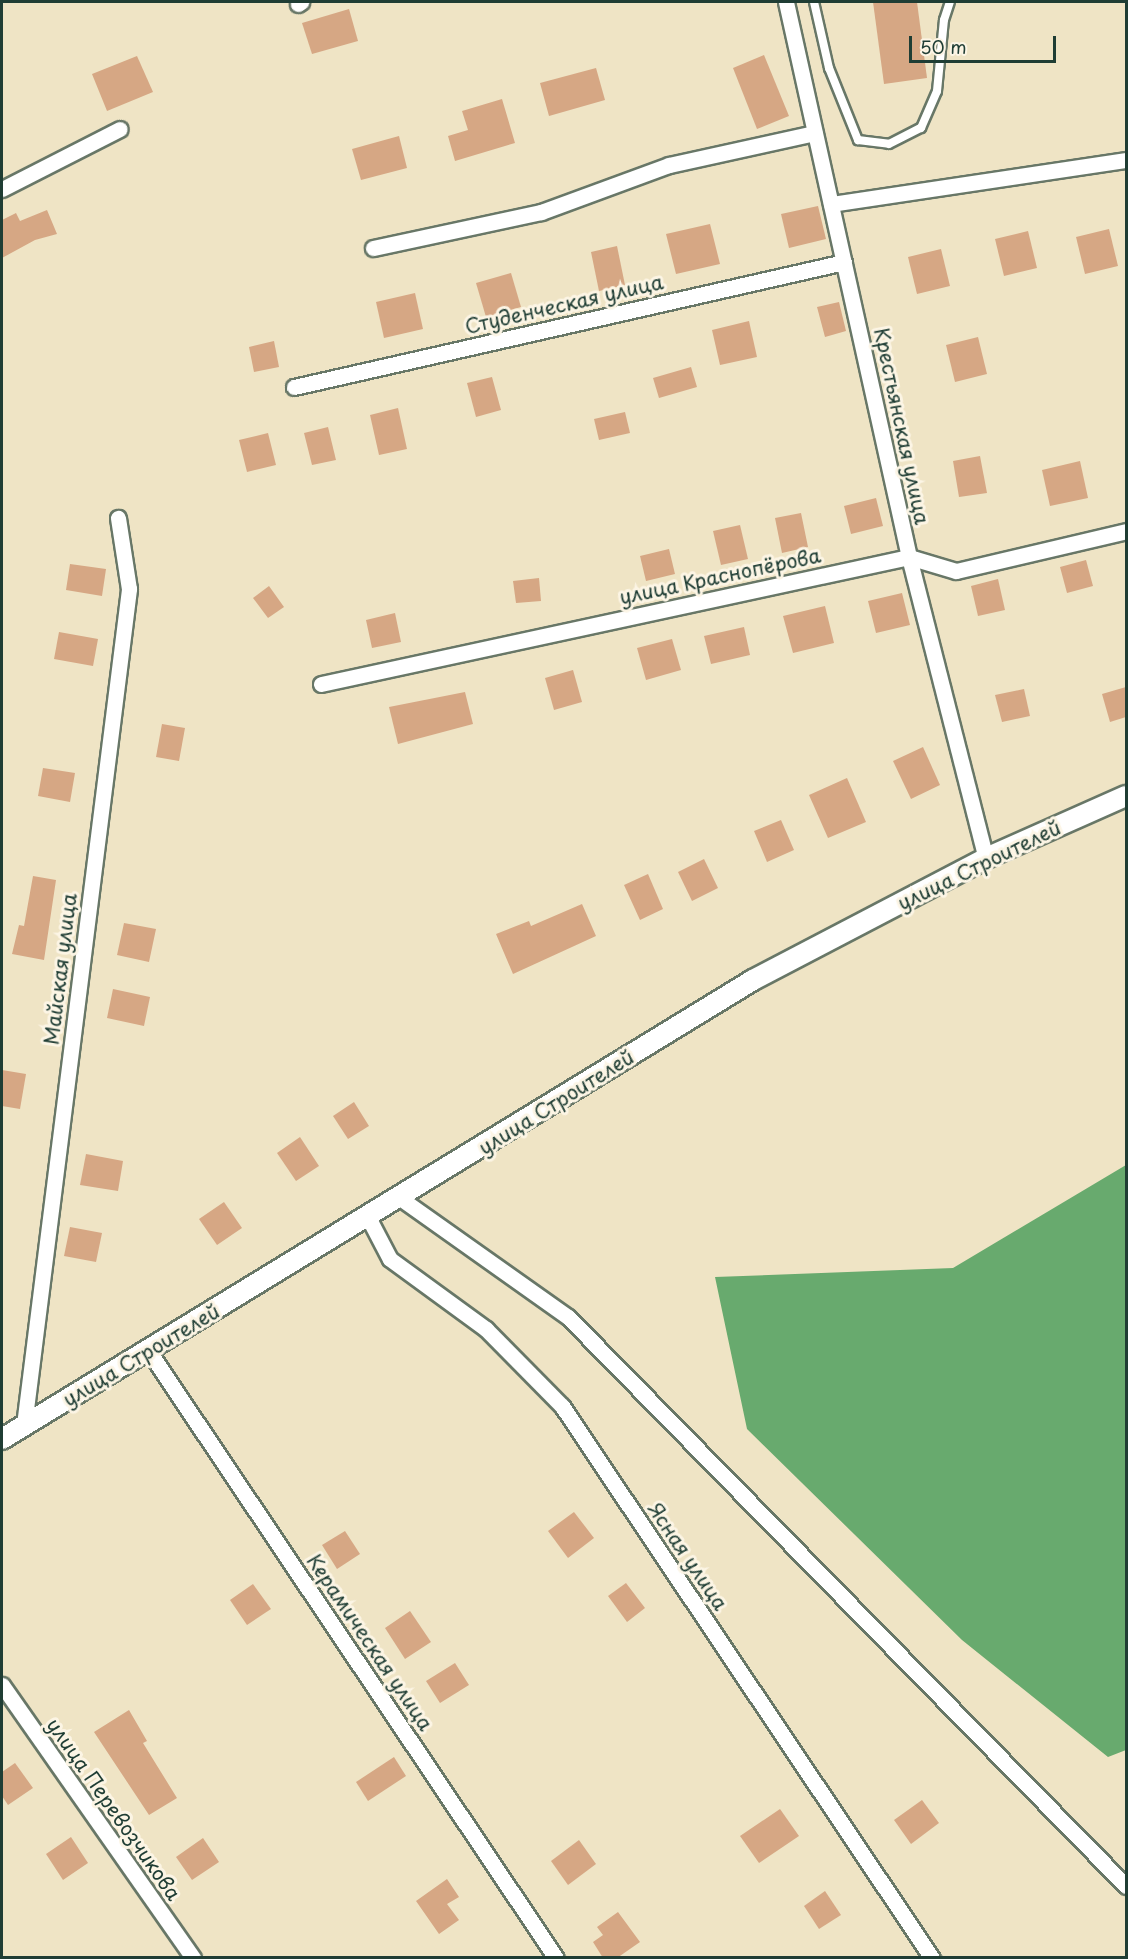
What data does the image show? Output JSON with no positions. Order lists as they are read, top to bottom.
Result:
{
  "streets": {
    "street": [
      "Студенческая улица",
      "Крестьянская улица",
      "улица Краснопёрова",
      "улица Строителей",
      "Майская улица",
      "Ясная улица",
      "Керамическая улица",
      "улица Перевозчикова"
    ]
  },
  "crossings": [
    ["Студенческая улица", "Крестьянская улица"],
    ["Крестьянская улица", "улица Краснопёрова"],
    ["Крестьянская улица", "улица Строителей"],
    ["улица Строителей", "Майская улица"],
    ["улица Строителей", "Ясная улица"],
    ["улица Строителей", "Керамическая улица"]
  ],
  "scale_bar": "50 m"
}
